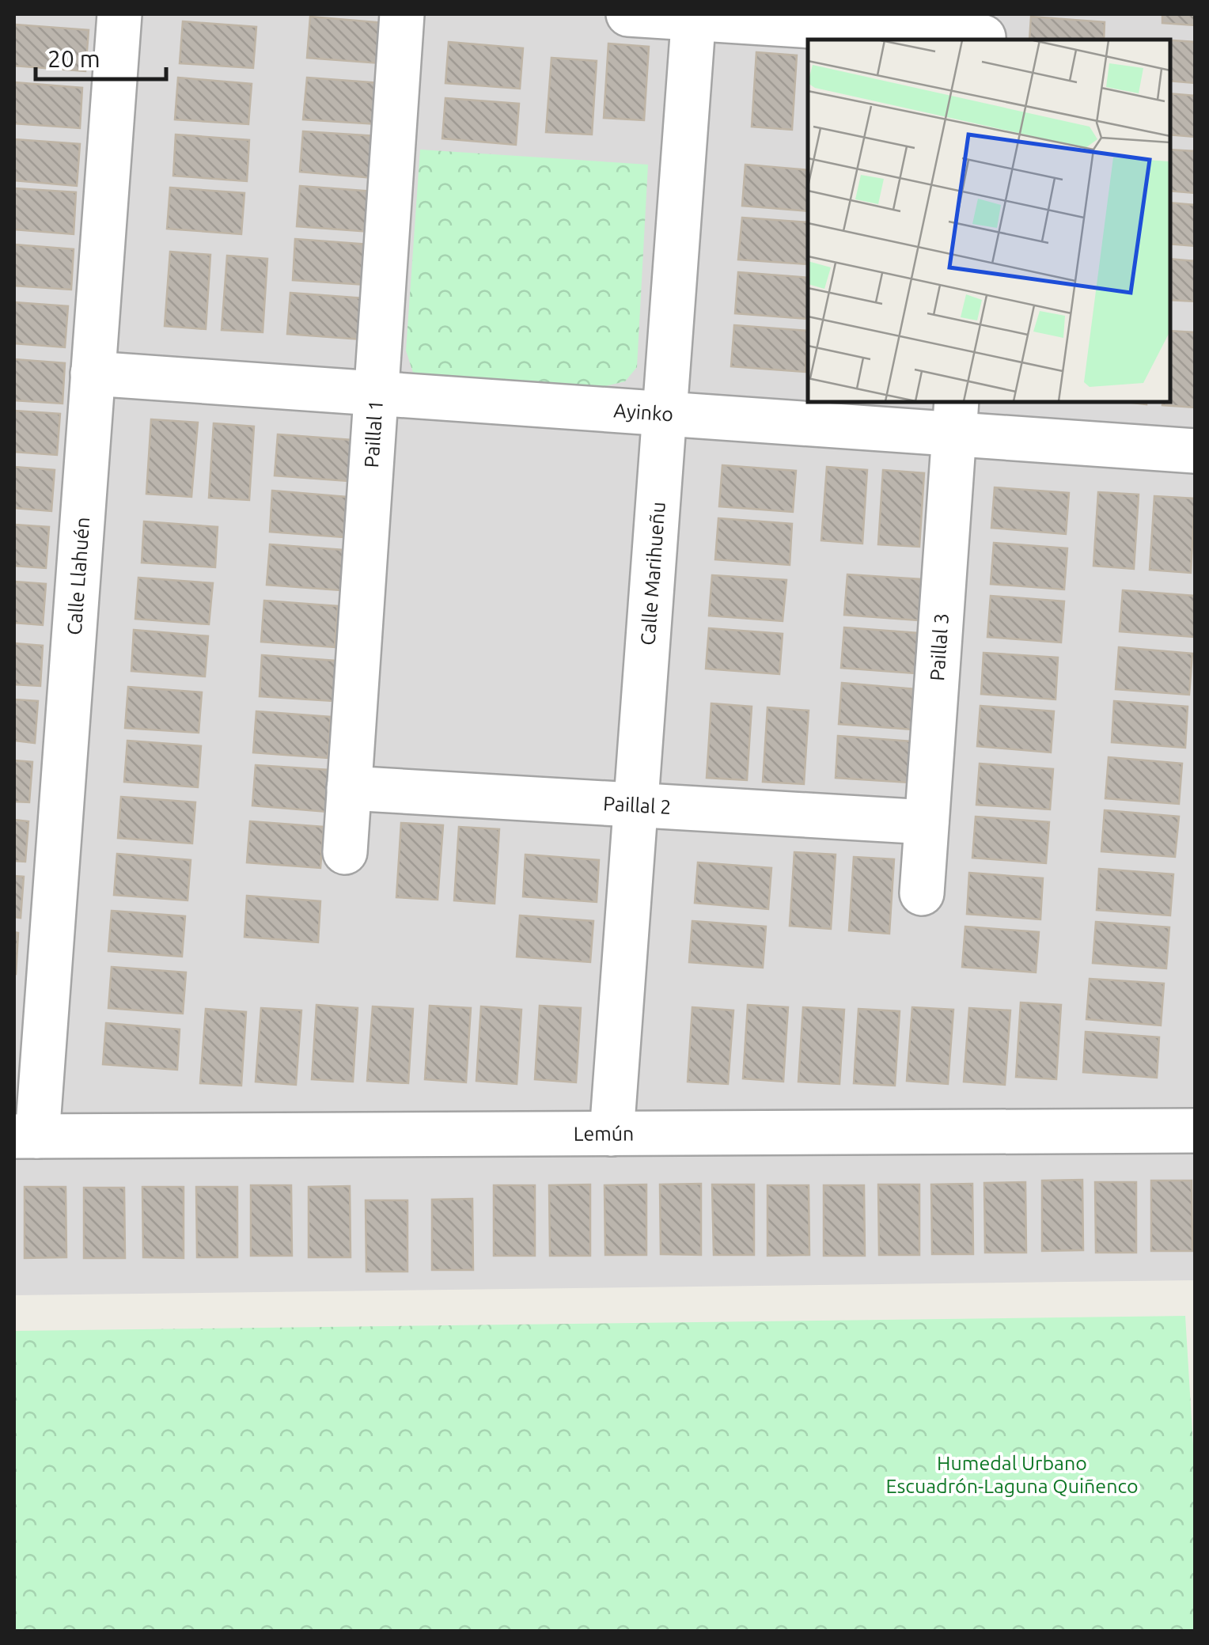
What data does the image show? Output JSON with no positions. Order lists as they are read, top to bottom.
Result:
{
  "streets": {
    "street": [
      "Ayinko",
      "Paillal 1",
      "Calle Marihueñu",
      "Calle Llahuén",
      "Paillal 3",
      "Paillal 2",
      "Lemún"
    ]
  },
  "crossings": [
    ["Ayinko", "Paillal 1"],
    ["Ayinko", "Calle Marihueñu"],
    ["Ayinko", "Calle Llahuén"],
    ["Ayinko", "Paillal 3"],
    ["Paillal 1", "Paillal 2"],
    ["Calle Marihueñu", "Paillal 2"],
    ["Calle Marihueñu", "Lemún"],
    ["Calle Llahuén", "Lemún"],
    ["Paillal 3", "Paillal 2"]
  ],
  "parks": ["Humedal Urbano Escuadrón-Laguna Quiñenco"],
  "scale_bar": "20 m"
}
